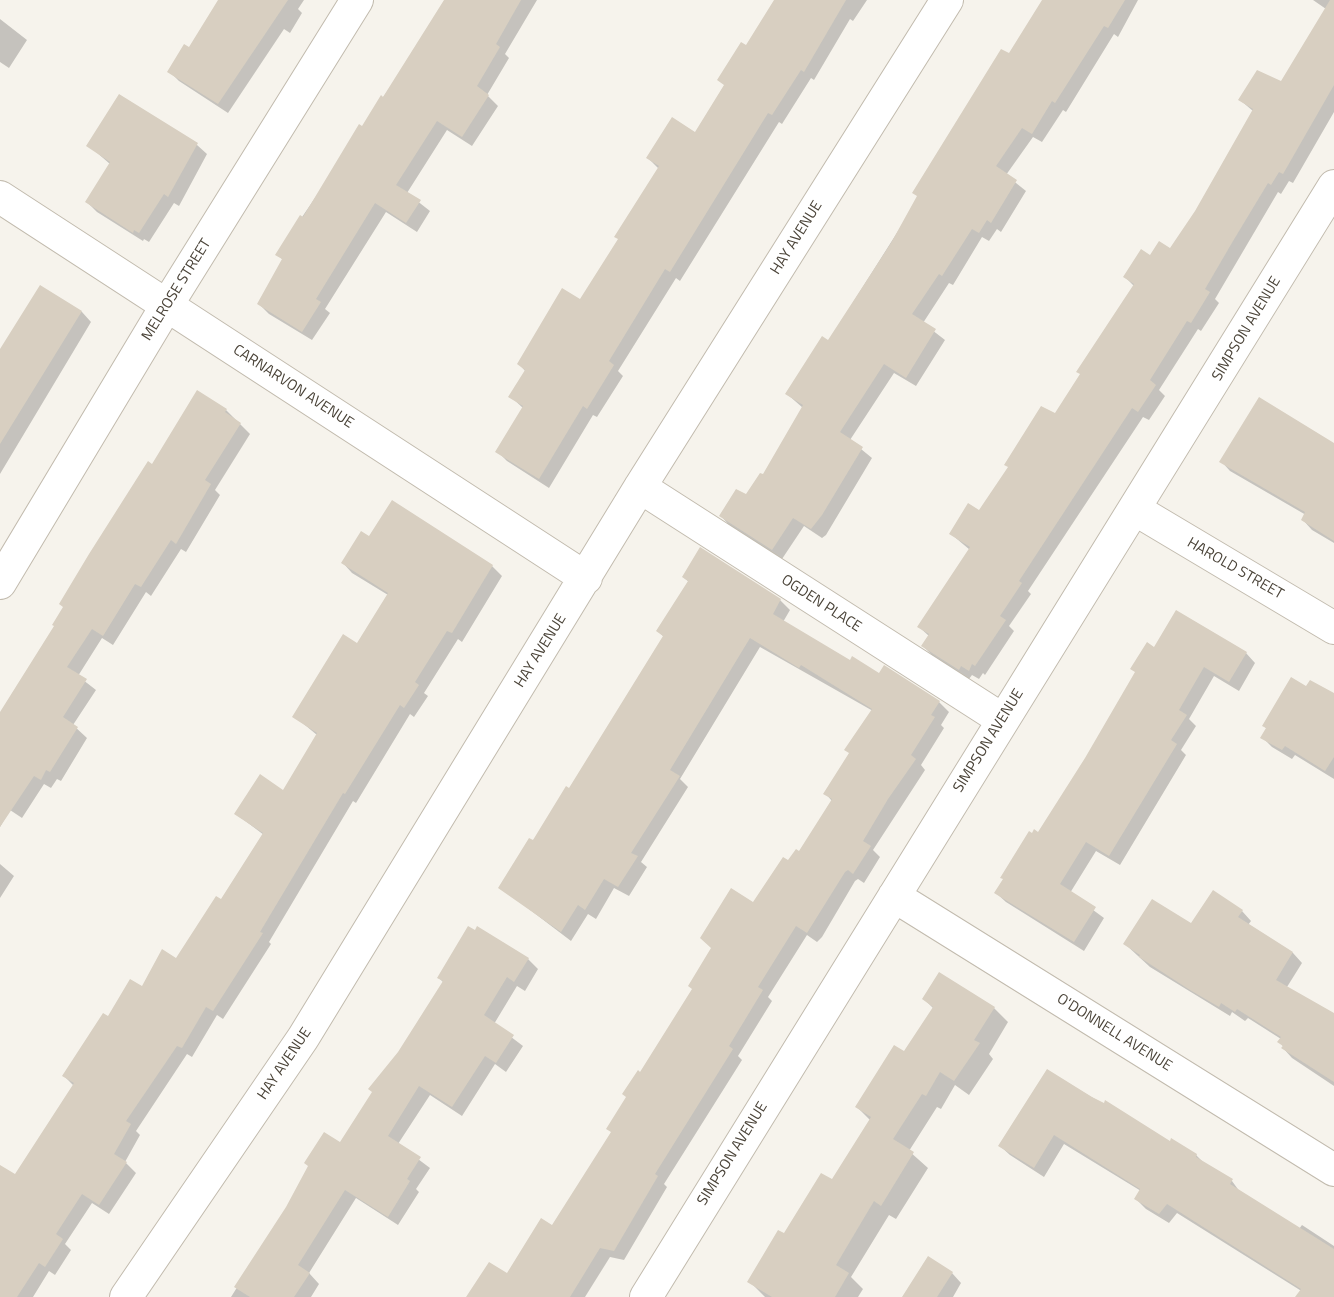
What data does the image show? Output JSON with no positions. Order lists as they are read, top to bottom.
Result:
{
  "streets": {
    "street": [
      "HAY AVENUE",
      "MELROSE STREET",
      "SIMPSON AVENUE",
      "CARNARVON AVENUE",
      "HAROLD STREET",
      "OGDEN PLACE",
      "O'DONNELL AVENUE"
    ]
  },
  "crossings": [
    ["HAY AVENUE", "CARNARVON AVENUE"],
    ["HAY AVENUE", "OGDEN PLACE"],
    ["MELROSE STREET", "CARNARVON AVENUE"],
    ["SIMPSON AVENUE", "HAROLD STREET"],
    ["SIMPSON AVENUE", "OGDEN PLACE"],
    ["SIMPSON AVENUE", "O'DONNELL AVENUE"]
  ]
}
